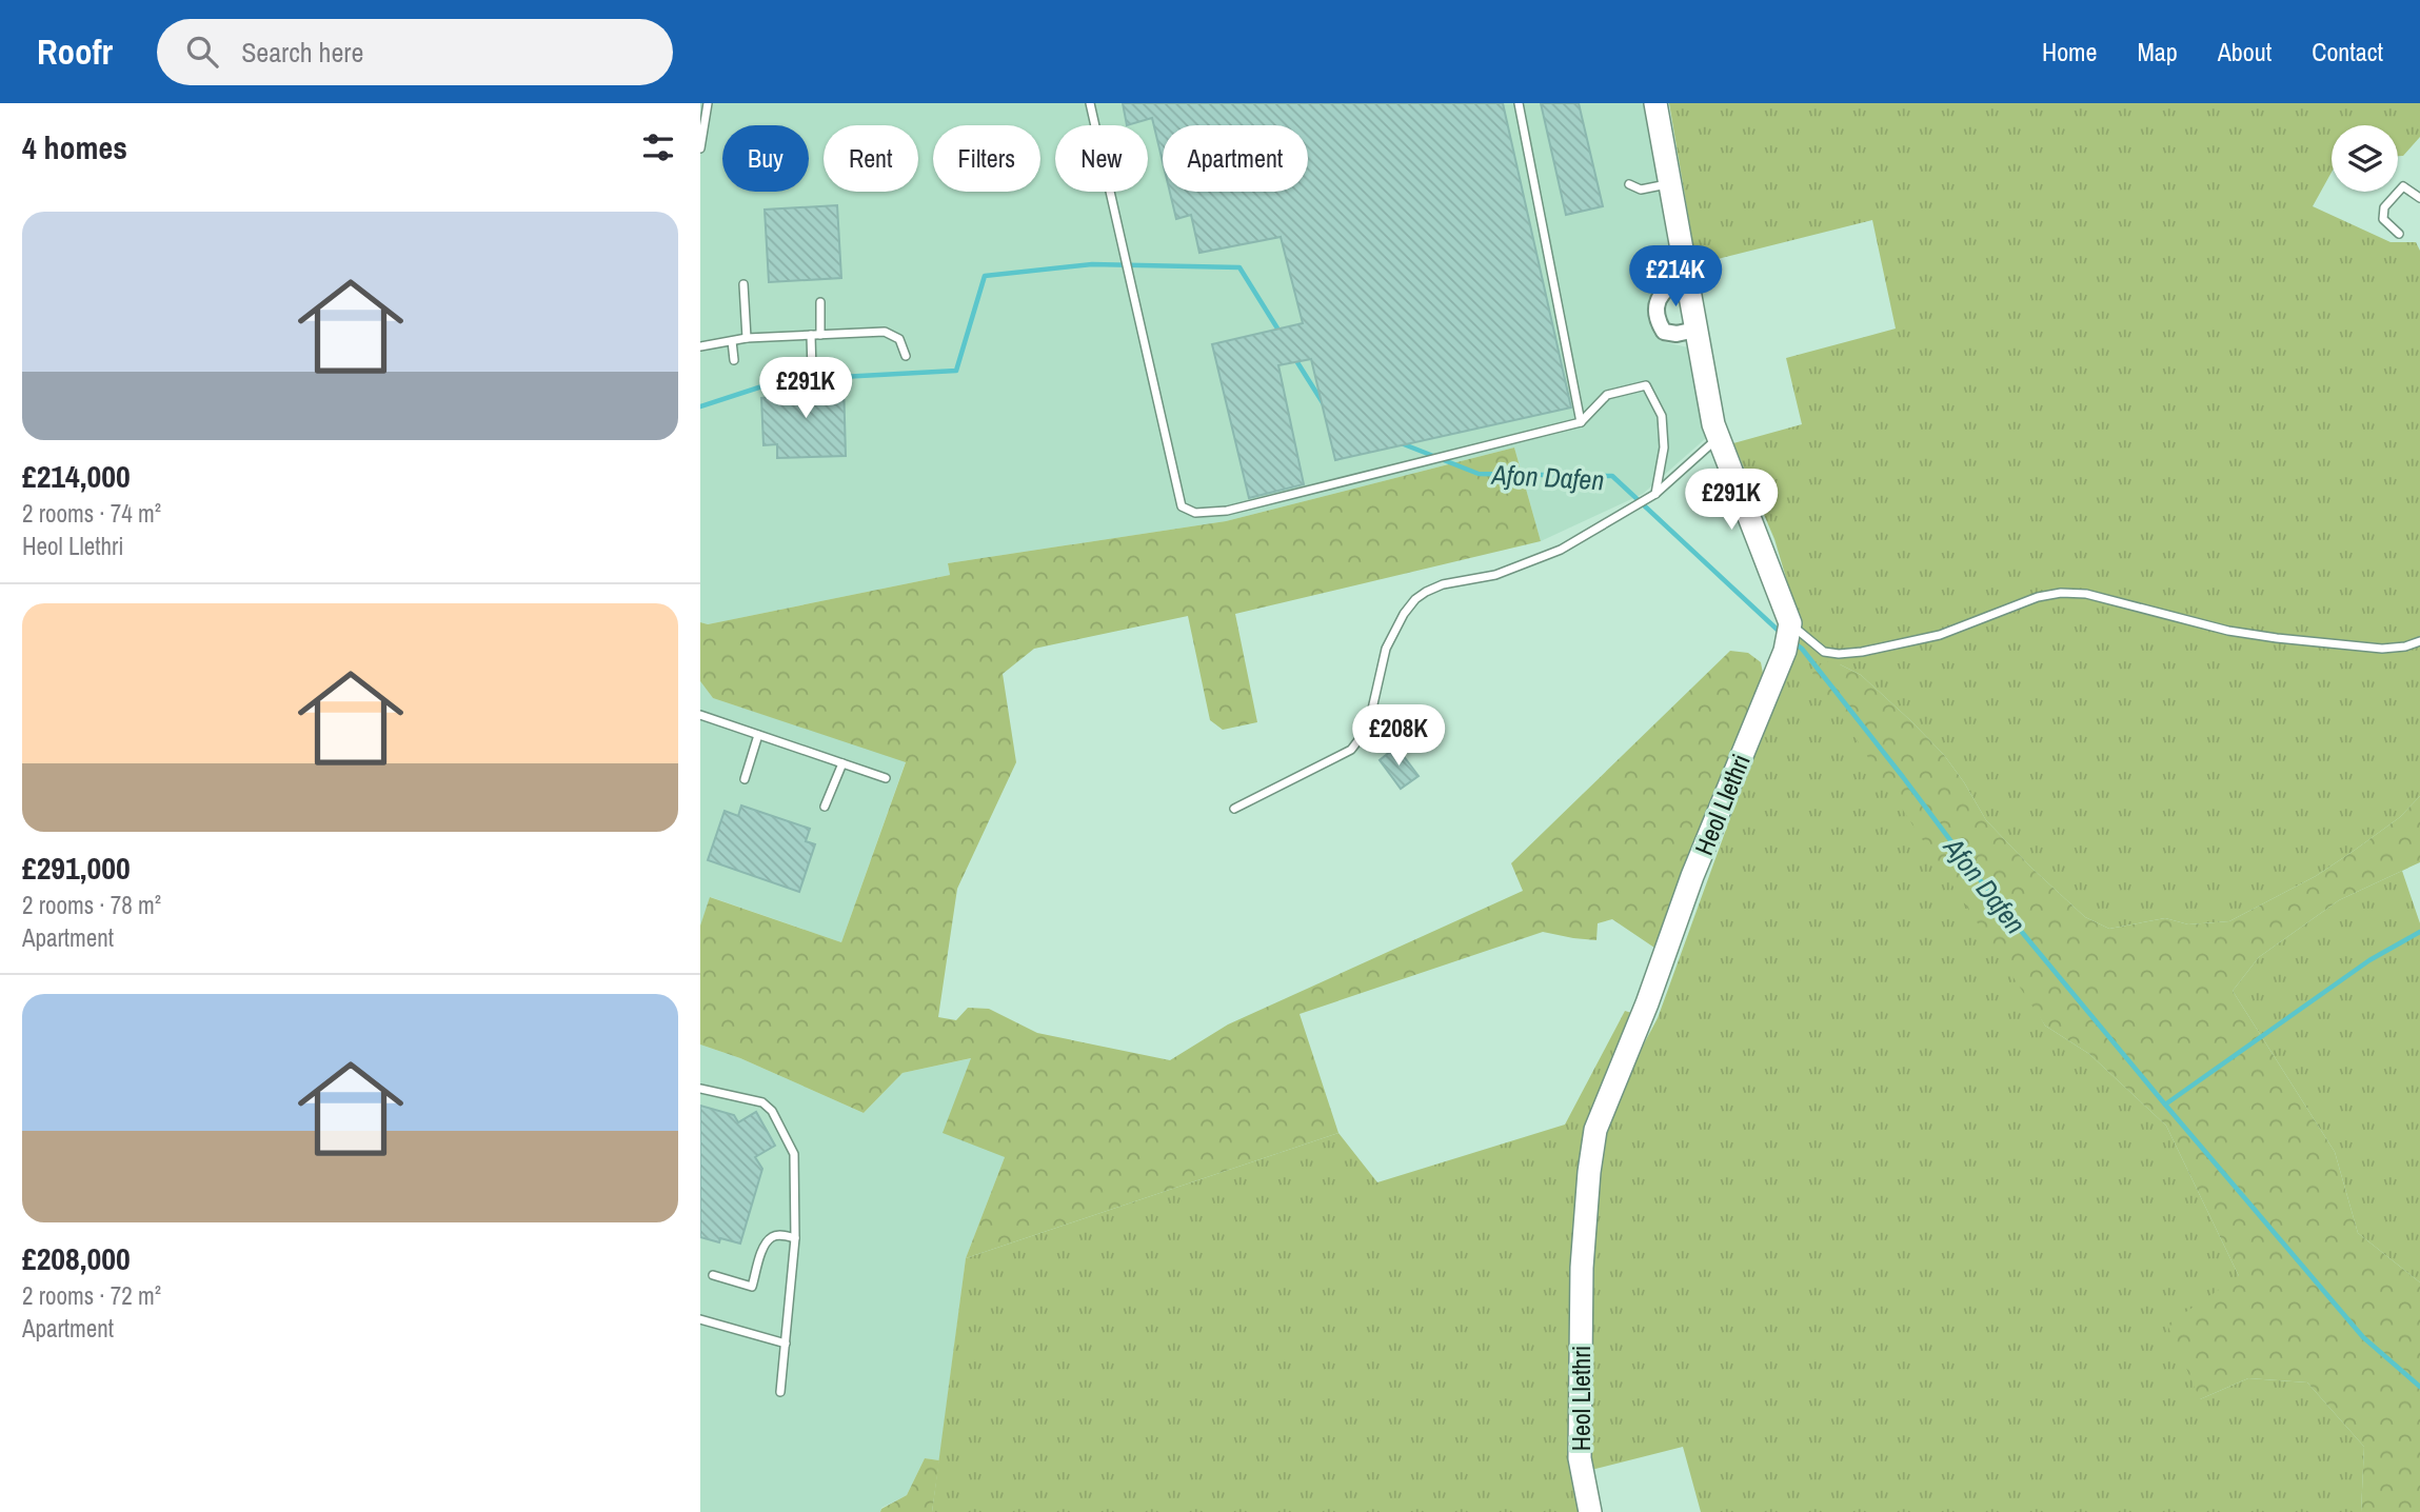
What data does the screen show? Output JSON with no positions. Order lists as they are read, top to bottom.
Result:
{
  "streets": {
    "street": ["Heol Llethri"]
  },
  "water": ["Afon Dafen"],
  "page": {
    "header": "Roofr",
    "search": "Search here",
    "nav": [
      "Home",
      "Map",
      "About",
      "Contact"
    ],
    "heading": "4 homes",
    "chip": [
      "Buy",
      "Rent",
      "Filters",
      "New",
      "Apartment"
    ],
    "list": [
      {
        "name": "£214,000",
        "note": "2 rooms · 74 m² · Heol Llethri"
      },
      {
        "name": "£291,000",
        "note": "2 rooms · 78 m² · Apartment"
      },
      {
        "name": "£208,000",
        "note": "2 rooms · 72 m² · Apartment"
      }
    ],
    "price": [
      "£214K",
      "£291K",
      "£291K",
      "£208K"
    ]
  }
}
